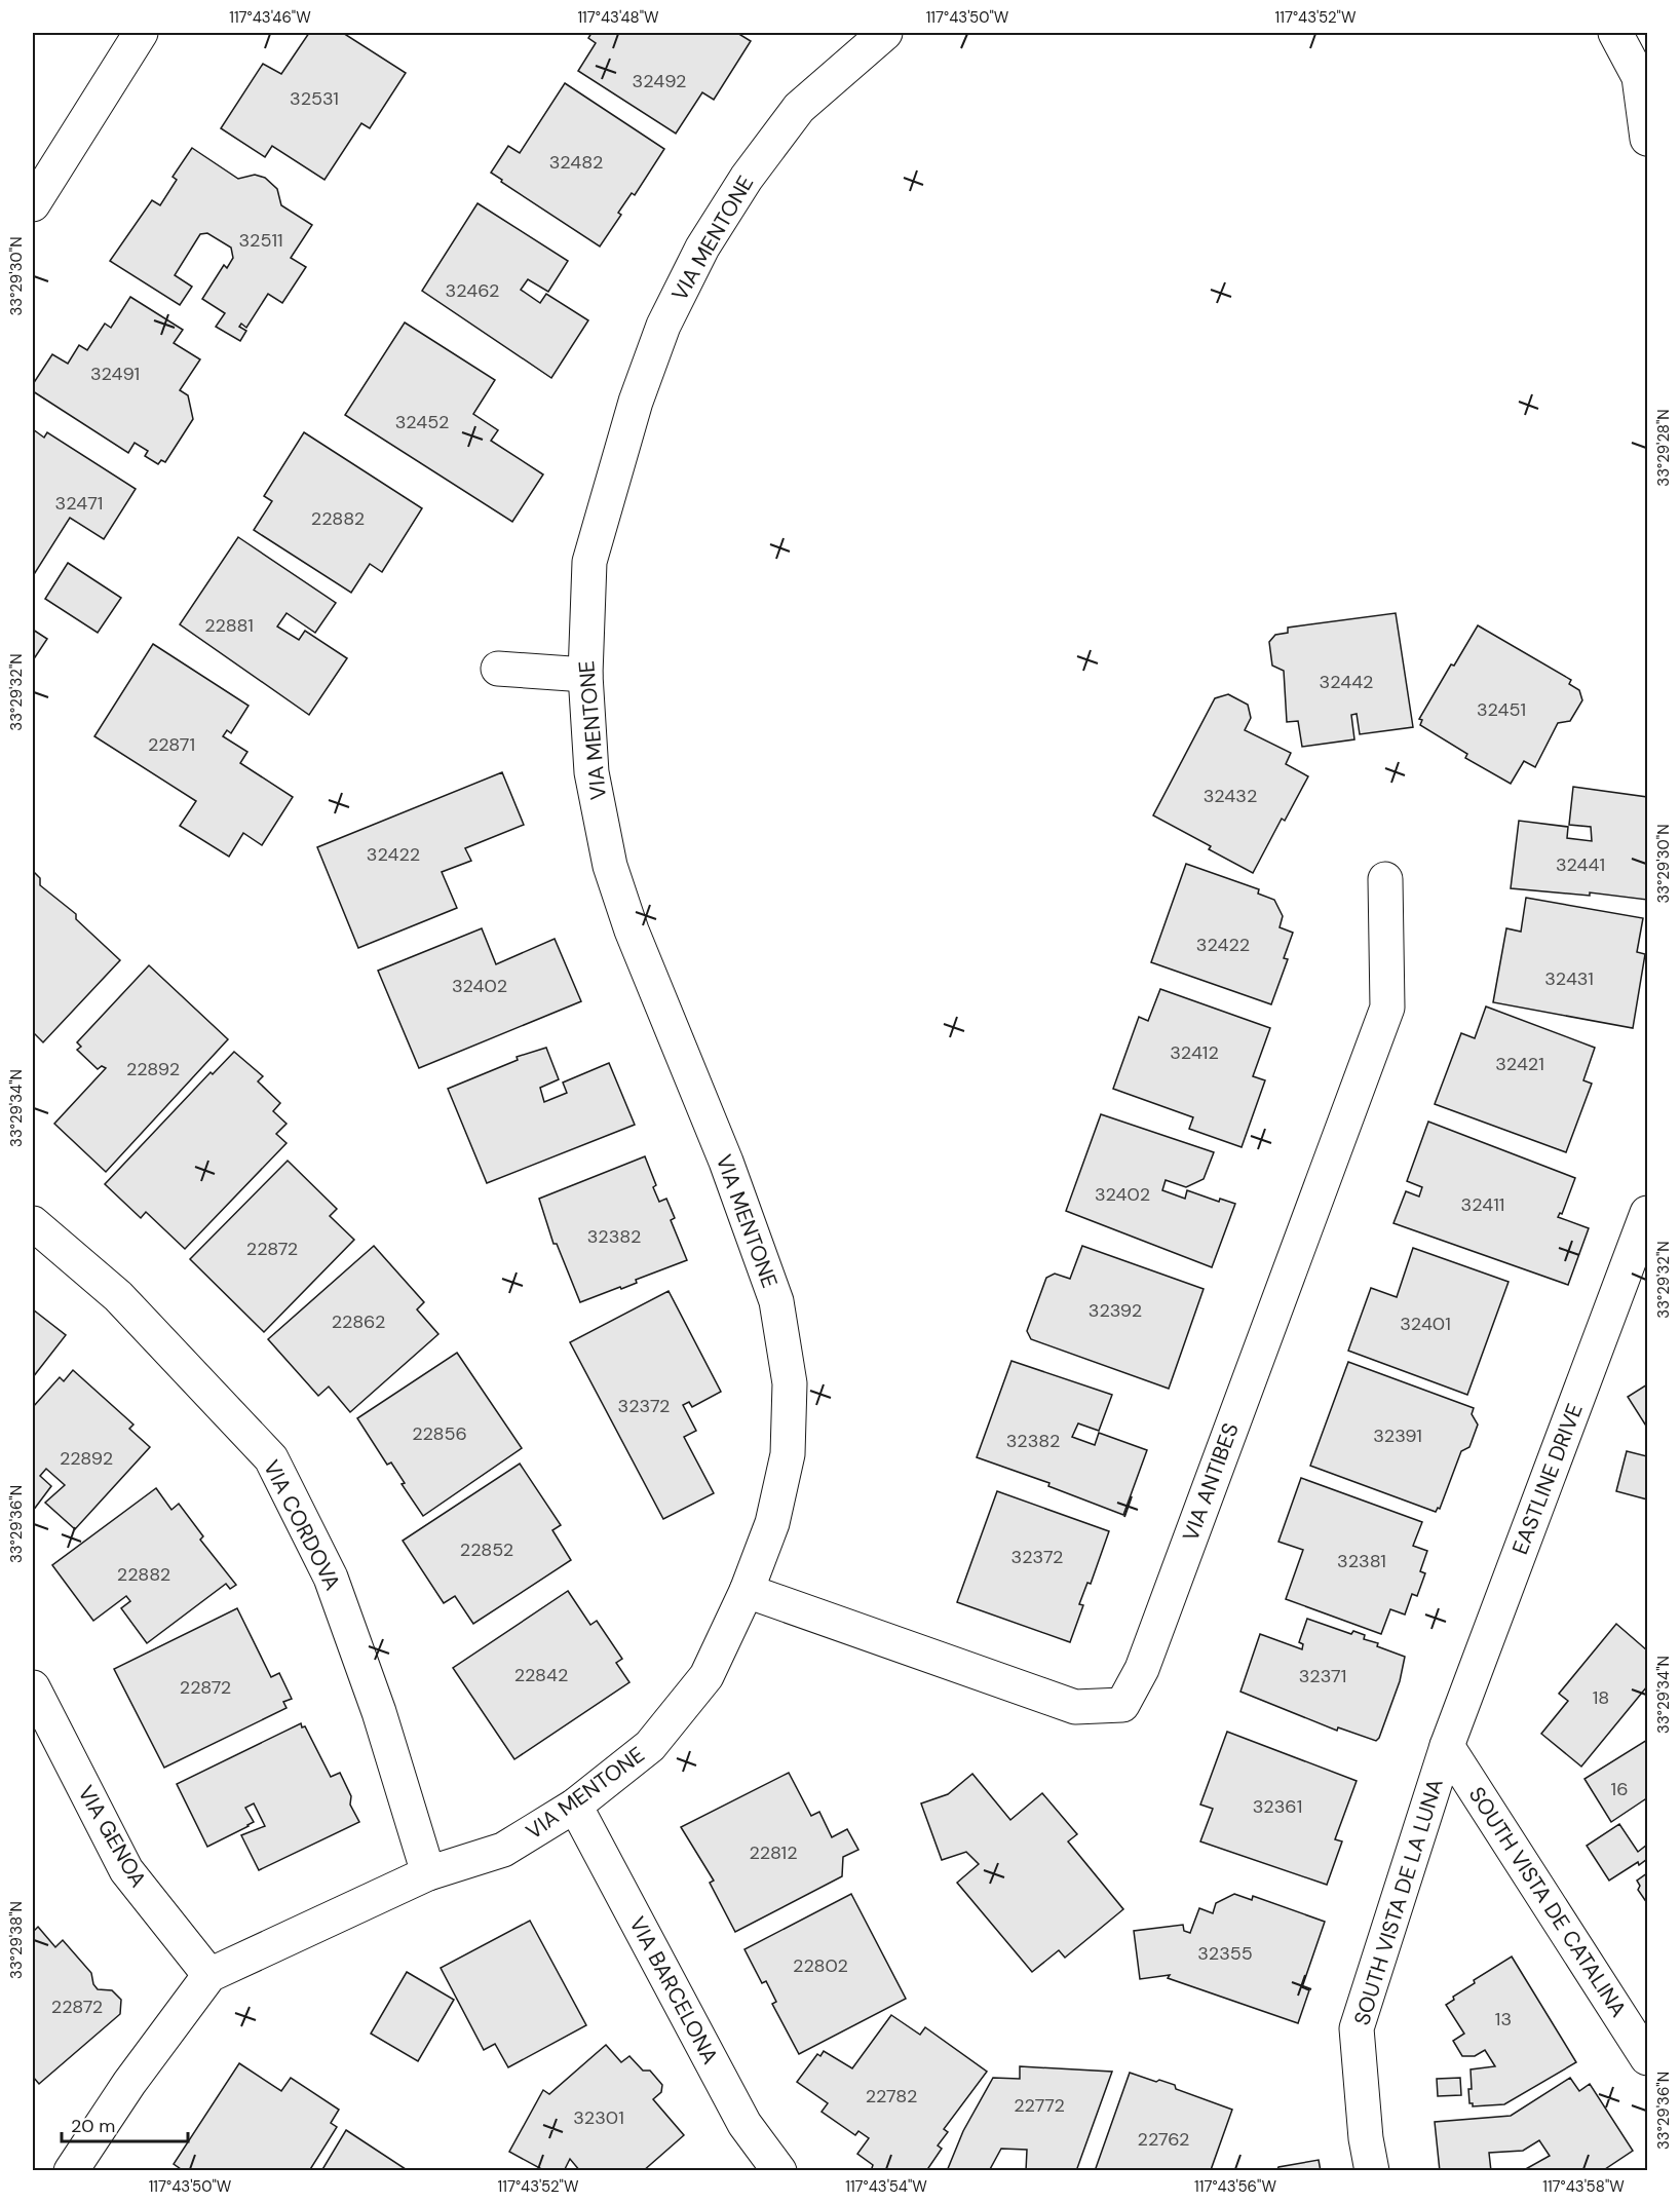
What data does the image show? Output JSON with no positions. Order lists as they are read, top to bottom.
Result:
{
  "streets": {
    "main road": [
      "VIA MENTONE",
      "EASTLINE DRIVE",
      "VIA ANTIBES",
      "VIA CORDOVA",
      "VIA GENOA",
      "SOUTH VISTA DE LA LUNA",
      "SOUTH VISTA DE CATALINA",
      "VIA BARCELONA"
    ]
  },
  "crossings": [
    ["VIA MENTONE", "VIA ANTIBES"],
    ["VIA MENTONE", "VIA CORDOVA"],
    ["VIA MENTONE", "VIA GENOA"],
    ["VIA MENTONE", "VIA BARCELONA"],
    ["EASTLINE DRIVE", "SOUTH VISTA DE LA LUNA"],
    ["EASTLINE DRIVE", "SOUTH VISTA DE CATALINA"],
    ["SOUTH VISTA DE LA LUNA", "SOUTH VISTA DE CATALINA"]
  ],
  "house_numbers": [
    "32492",
    "32531",
    "32482",
    "32511",
    "32462",
    "32491",
    "32452",
    "32471",
    "22882",
    "22881",
    "32442",
    "32451",
    "22871",
    "32432",
    "32422",
    "32441",
    "32422",
    "32431",
    "32402",
    "32412",
    "32421",
    "22892",
    "32402",
    "32411",
    "32382",
    "22872",
    "32392",
    "22862",
    "32401",
    "32372",
    "22856",
    "32391",
    "32382",
    "22892",
    "22852",
    "32372",
    "32381",
    "22882",
    "22842",
    "32371",
    "22872",
    "18",
    "16",
    "32361",
    "22812",
    "32355",
    "22802",
    "22872",
    "13",
    "22782",
    "22772",
    "32301",
    "22762"
  ],
  "scale_bar": "20 m",
  "coordinates": [
    "117°43'46\"W",
    "117°43'48\"W",
    "117°43'50\"W",
    "117°43'52\"W",
    "33°29'30\"N",
    "33°29'28\"N",
    "33°29'32\"N",
    "33°29'34\"N",
    "33°29'36\"N",
    "33°29'38\"N",
    "117°43'54\"W",
    "117°43'56\"W",
    "117°43'58\"W"
  ]
}
